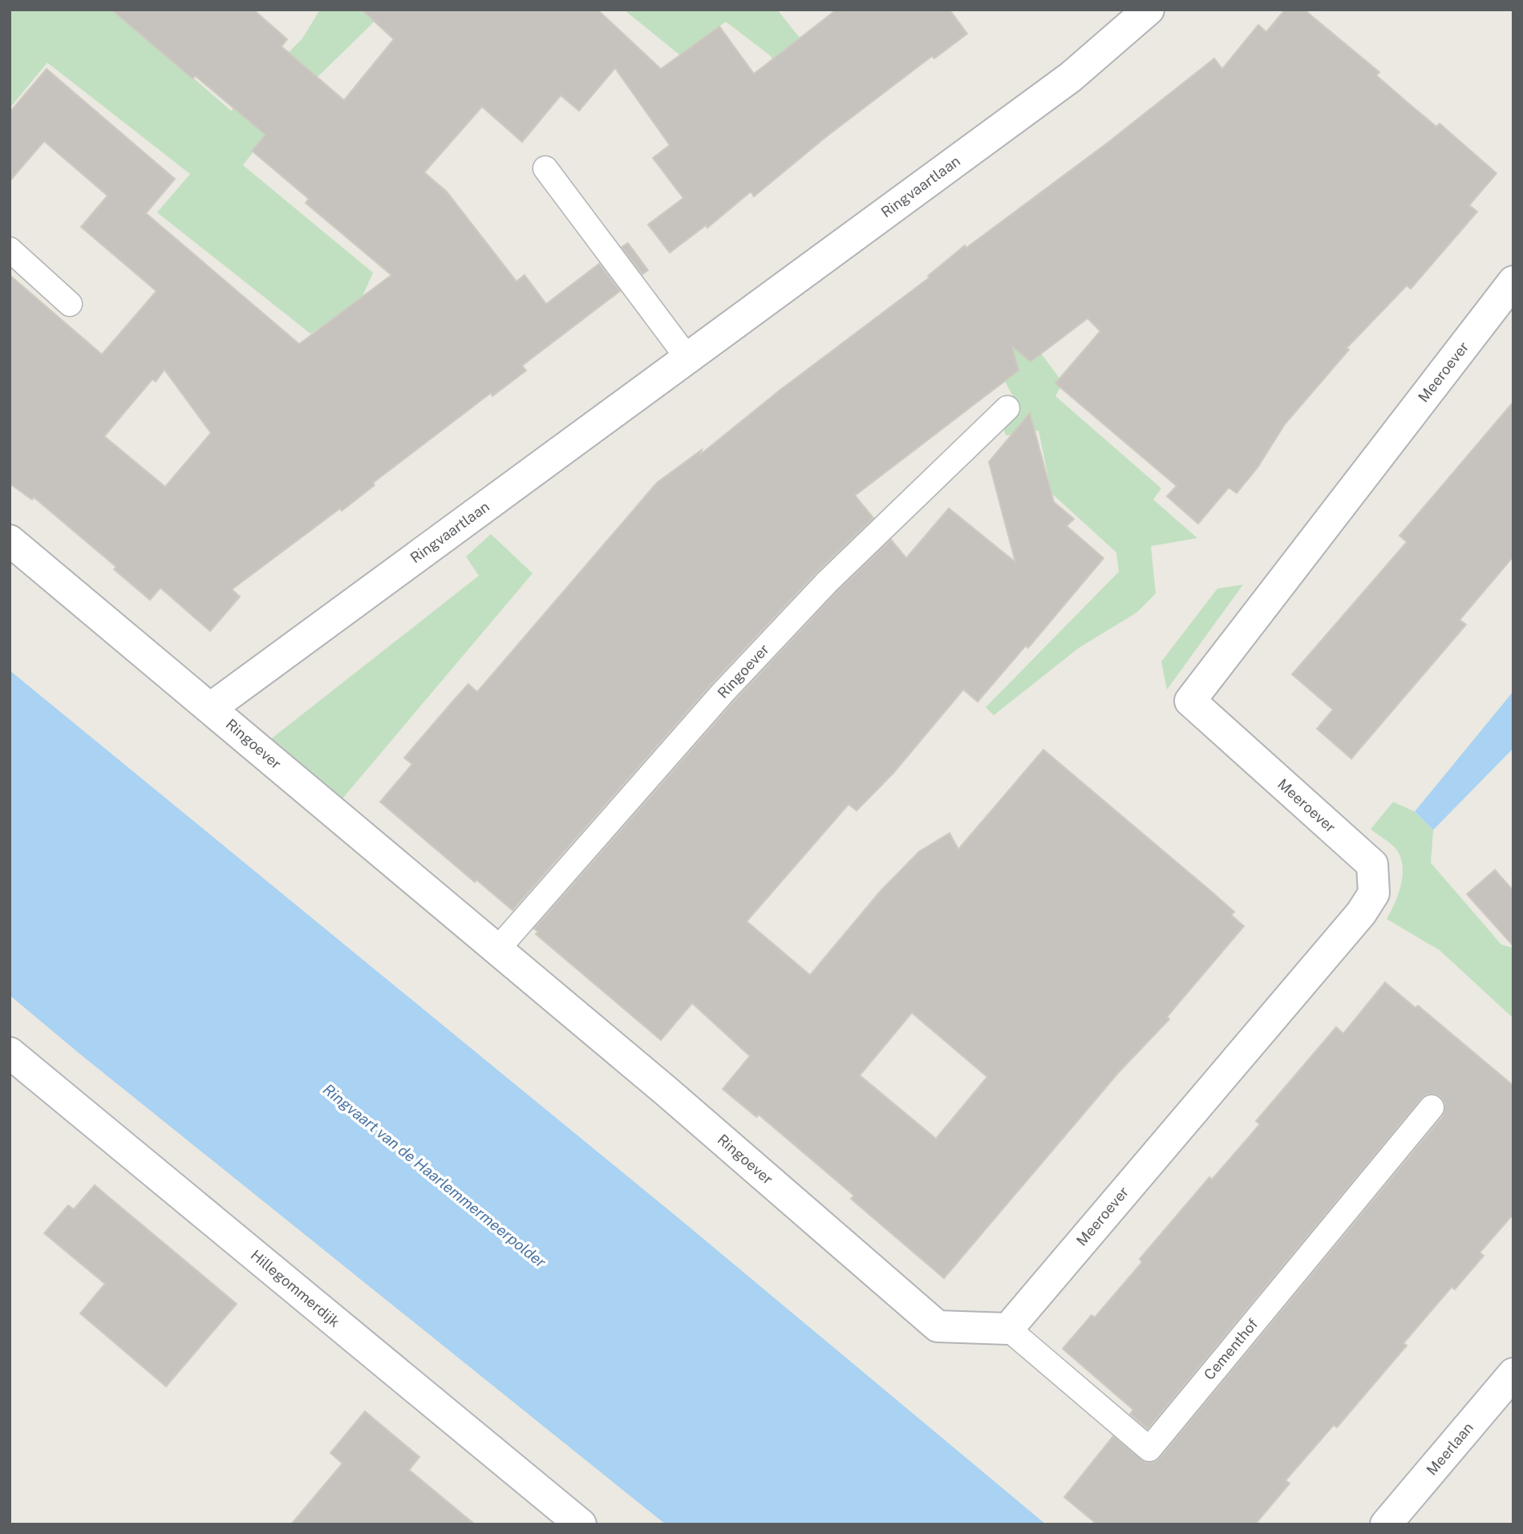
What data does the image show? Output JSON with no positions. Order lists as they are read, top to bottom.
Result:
{
  "streets": {
    "street": [
      "Ringvaartlaan",
      "Meeroever",
      "Ringoever",
      "Hillegommerdijk",
      "Meerlaan"
    ],
    "lane": ["Cementhof"]
  },
  "crossings": [
    ["Ringvaartlaan", "Ringoever"],
    ["Meeroever", "Ringoever"],
    ["Meeroever", "Cementhof"],
    ["Ringoever", "Cementhof"]
  ],
  "water": ["Ringvaart van de Haarlemmermeerpolder"]
}
